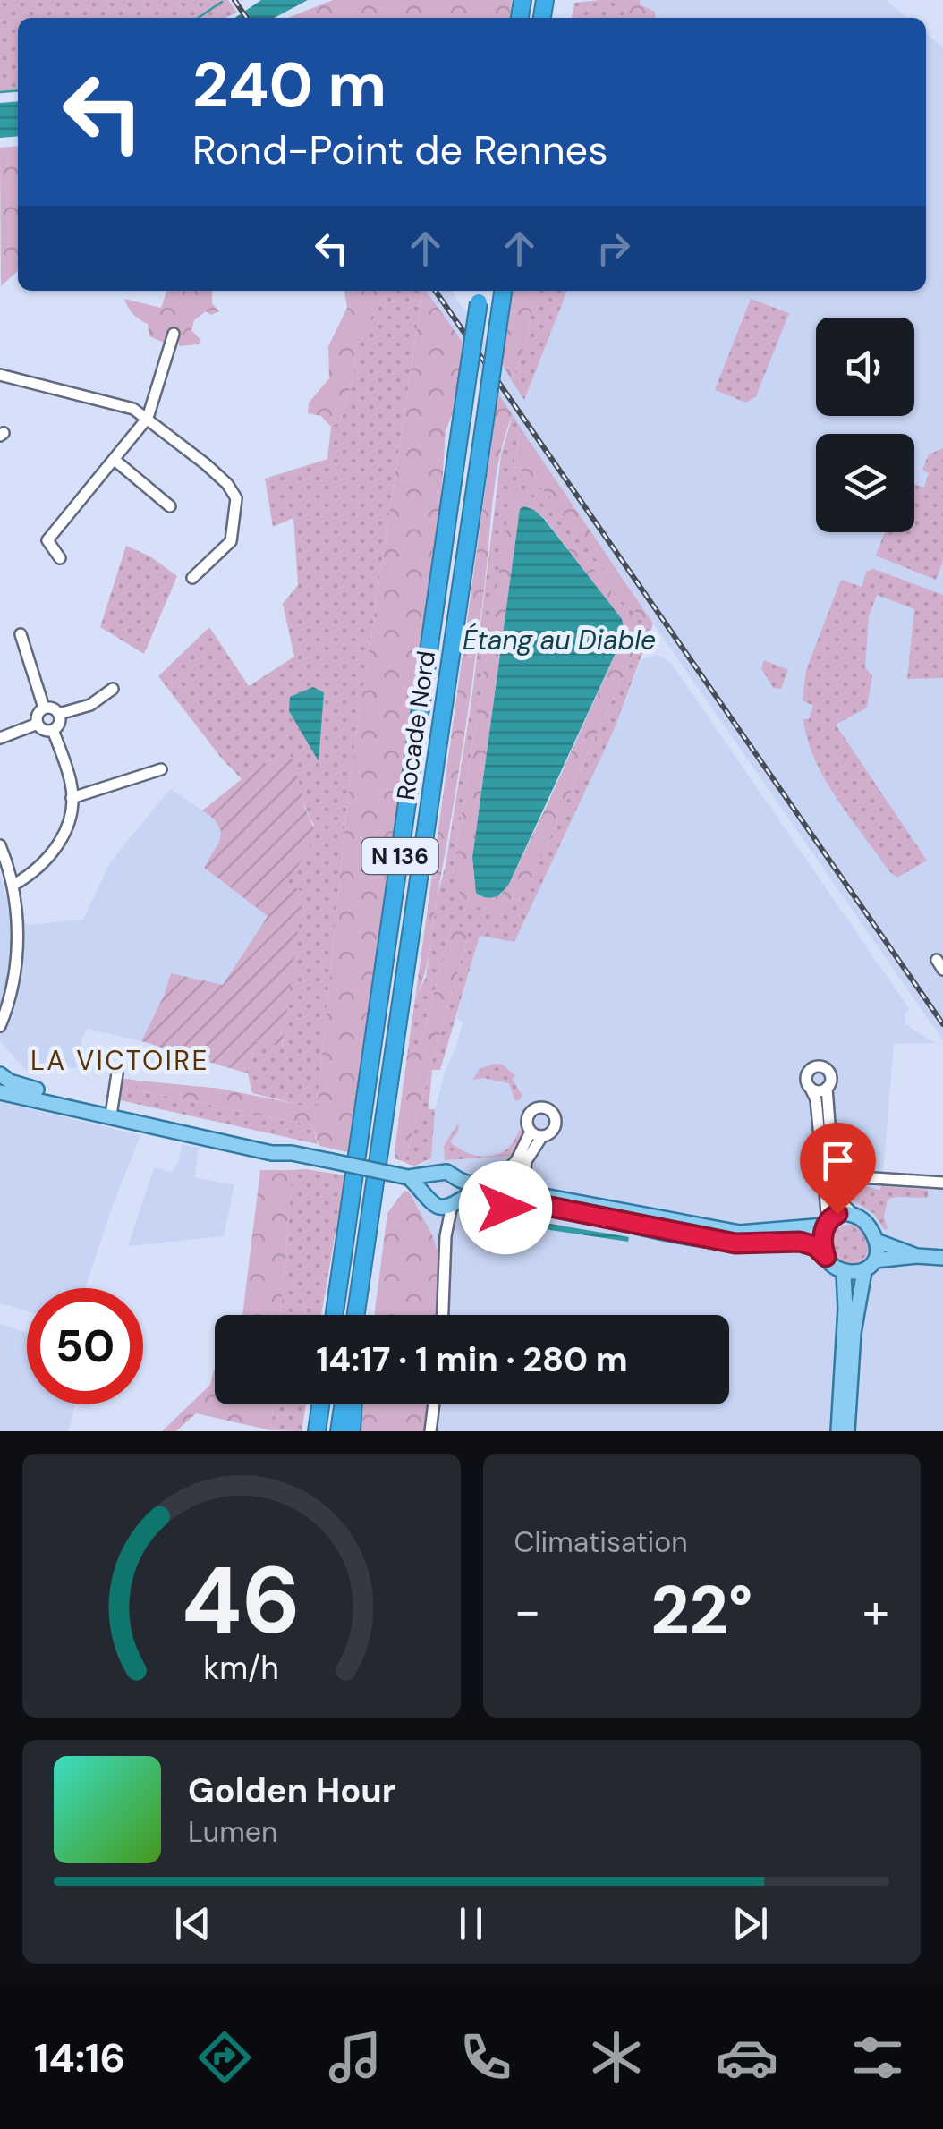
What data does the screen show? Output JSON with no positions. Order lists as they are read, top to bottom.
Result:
{
  "streets": {
    "highway": ["Rocade Nord", "N 136"]
  },
  "districts": ["LA VICTOIRE"],
  "water": ["Étang au Diable"],
  "page": {
    "turn": ["240 m", "Rond-Point de Rennes"],
    "limit": "50",
    "trip": "14:17 · 1 min · 280 m",
    "tile": "Climatisation",
    "heat": ["−", "22°", "+"],
    "song": ["Golden Hour", "Lumen"],
    "tabs": "14:16",
    "gauge": ["46", "km/h"]
  }
}
